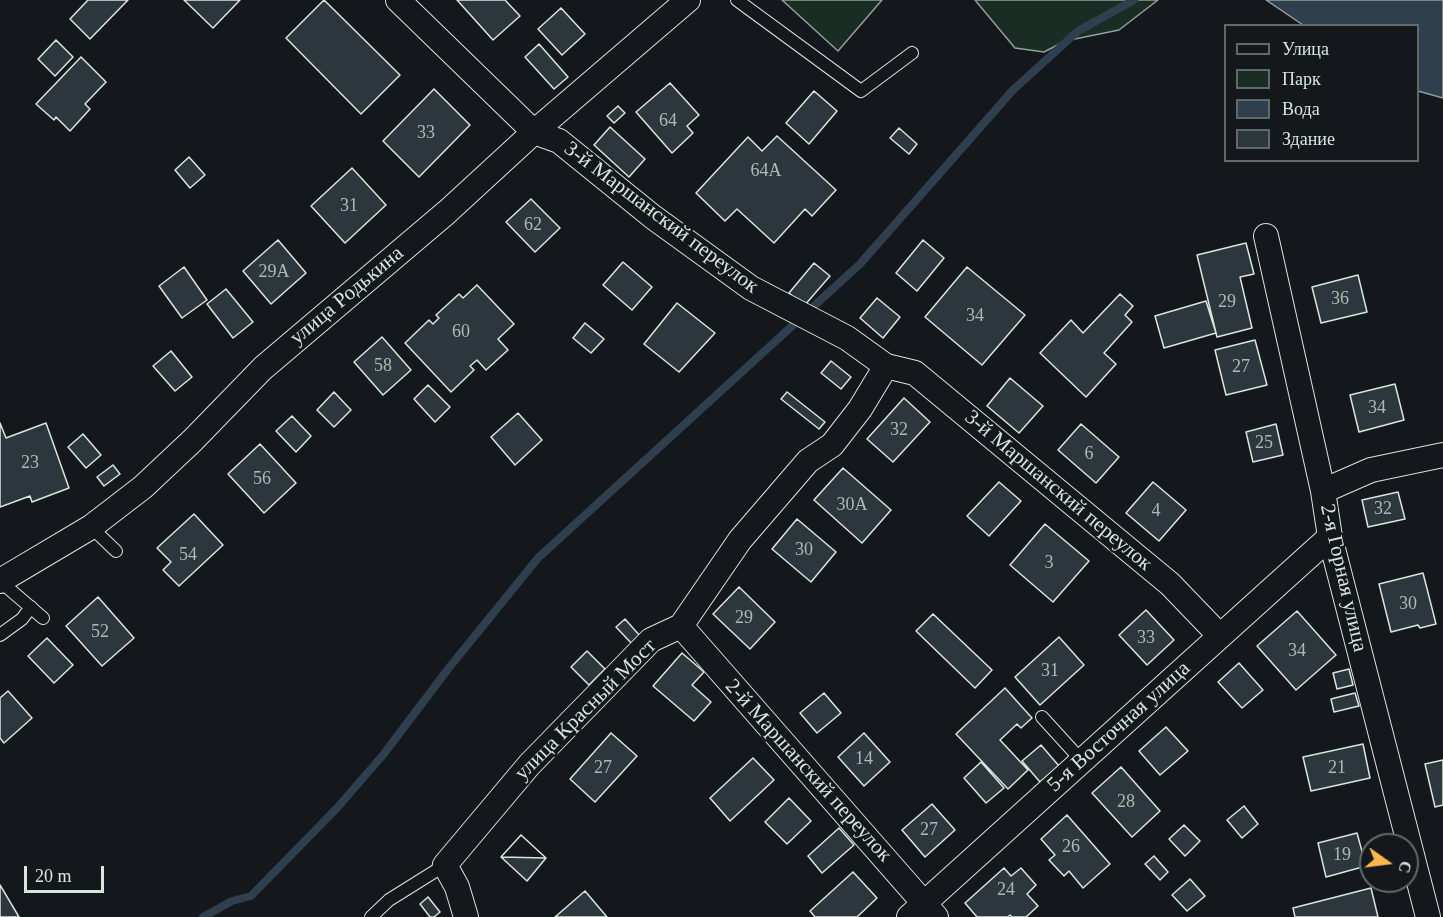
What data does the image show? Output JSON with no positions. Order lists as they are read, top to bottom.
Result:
{
  "streets": {
    "street": [
      "3-й Маршанский переулок",
      "улица Родькина",
      "2-я Горная улица",
      "улица Красный Мост",
      "5-я Восточная улица",
      "2-й Маршанский переулок"
    ]
  },
  "crossings": [
    ["3-й Маршанский переулок", "улица Родькина"],
    ["3-й Маршанский переулок", "улица Красный Мост"],
    ["3-й Маршанский переулок", "5-я Восточная улица"],
    ["2-я Горная улица", "5-я Восточная улица"],
    ["улица Красный Мост", "2-й Маршанский переулок"],
    ["5-я Восточная улица", "2-й Маршанский переулок"]
  ],
  "house_numbers": [
    "64",
    "33",
    "64А",
    "31",
    "62",
    "29А",
    "36",
    "29",
    "34",
    "60",
    "58",
    "27",
    "34",
    "32",
    "25",
    "6",
    "23",
    "56",
    "30А",
    "32",
    "4",
    "30",
    "54",
    "3",
    "30",
    "29",
    "52",
    "33",
    "34",
    "31",
    "14",
    "27",
    "21",
    "28",
    "27",
    "26",
    "19",
    "24"
  ],
  "legend": [
    "Улица",
    "Парк",
    "Вода",
    "Здание"
  ],
  "scale_bar": "20 m",
  "north": "right"
}
